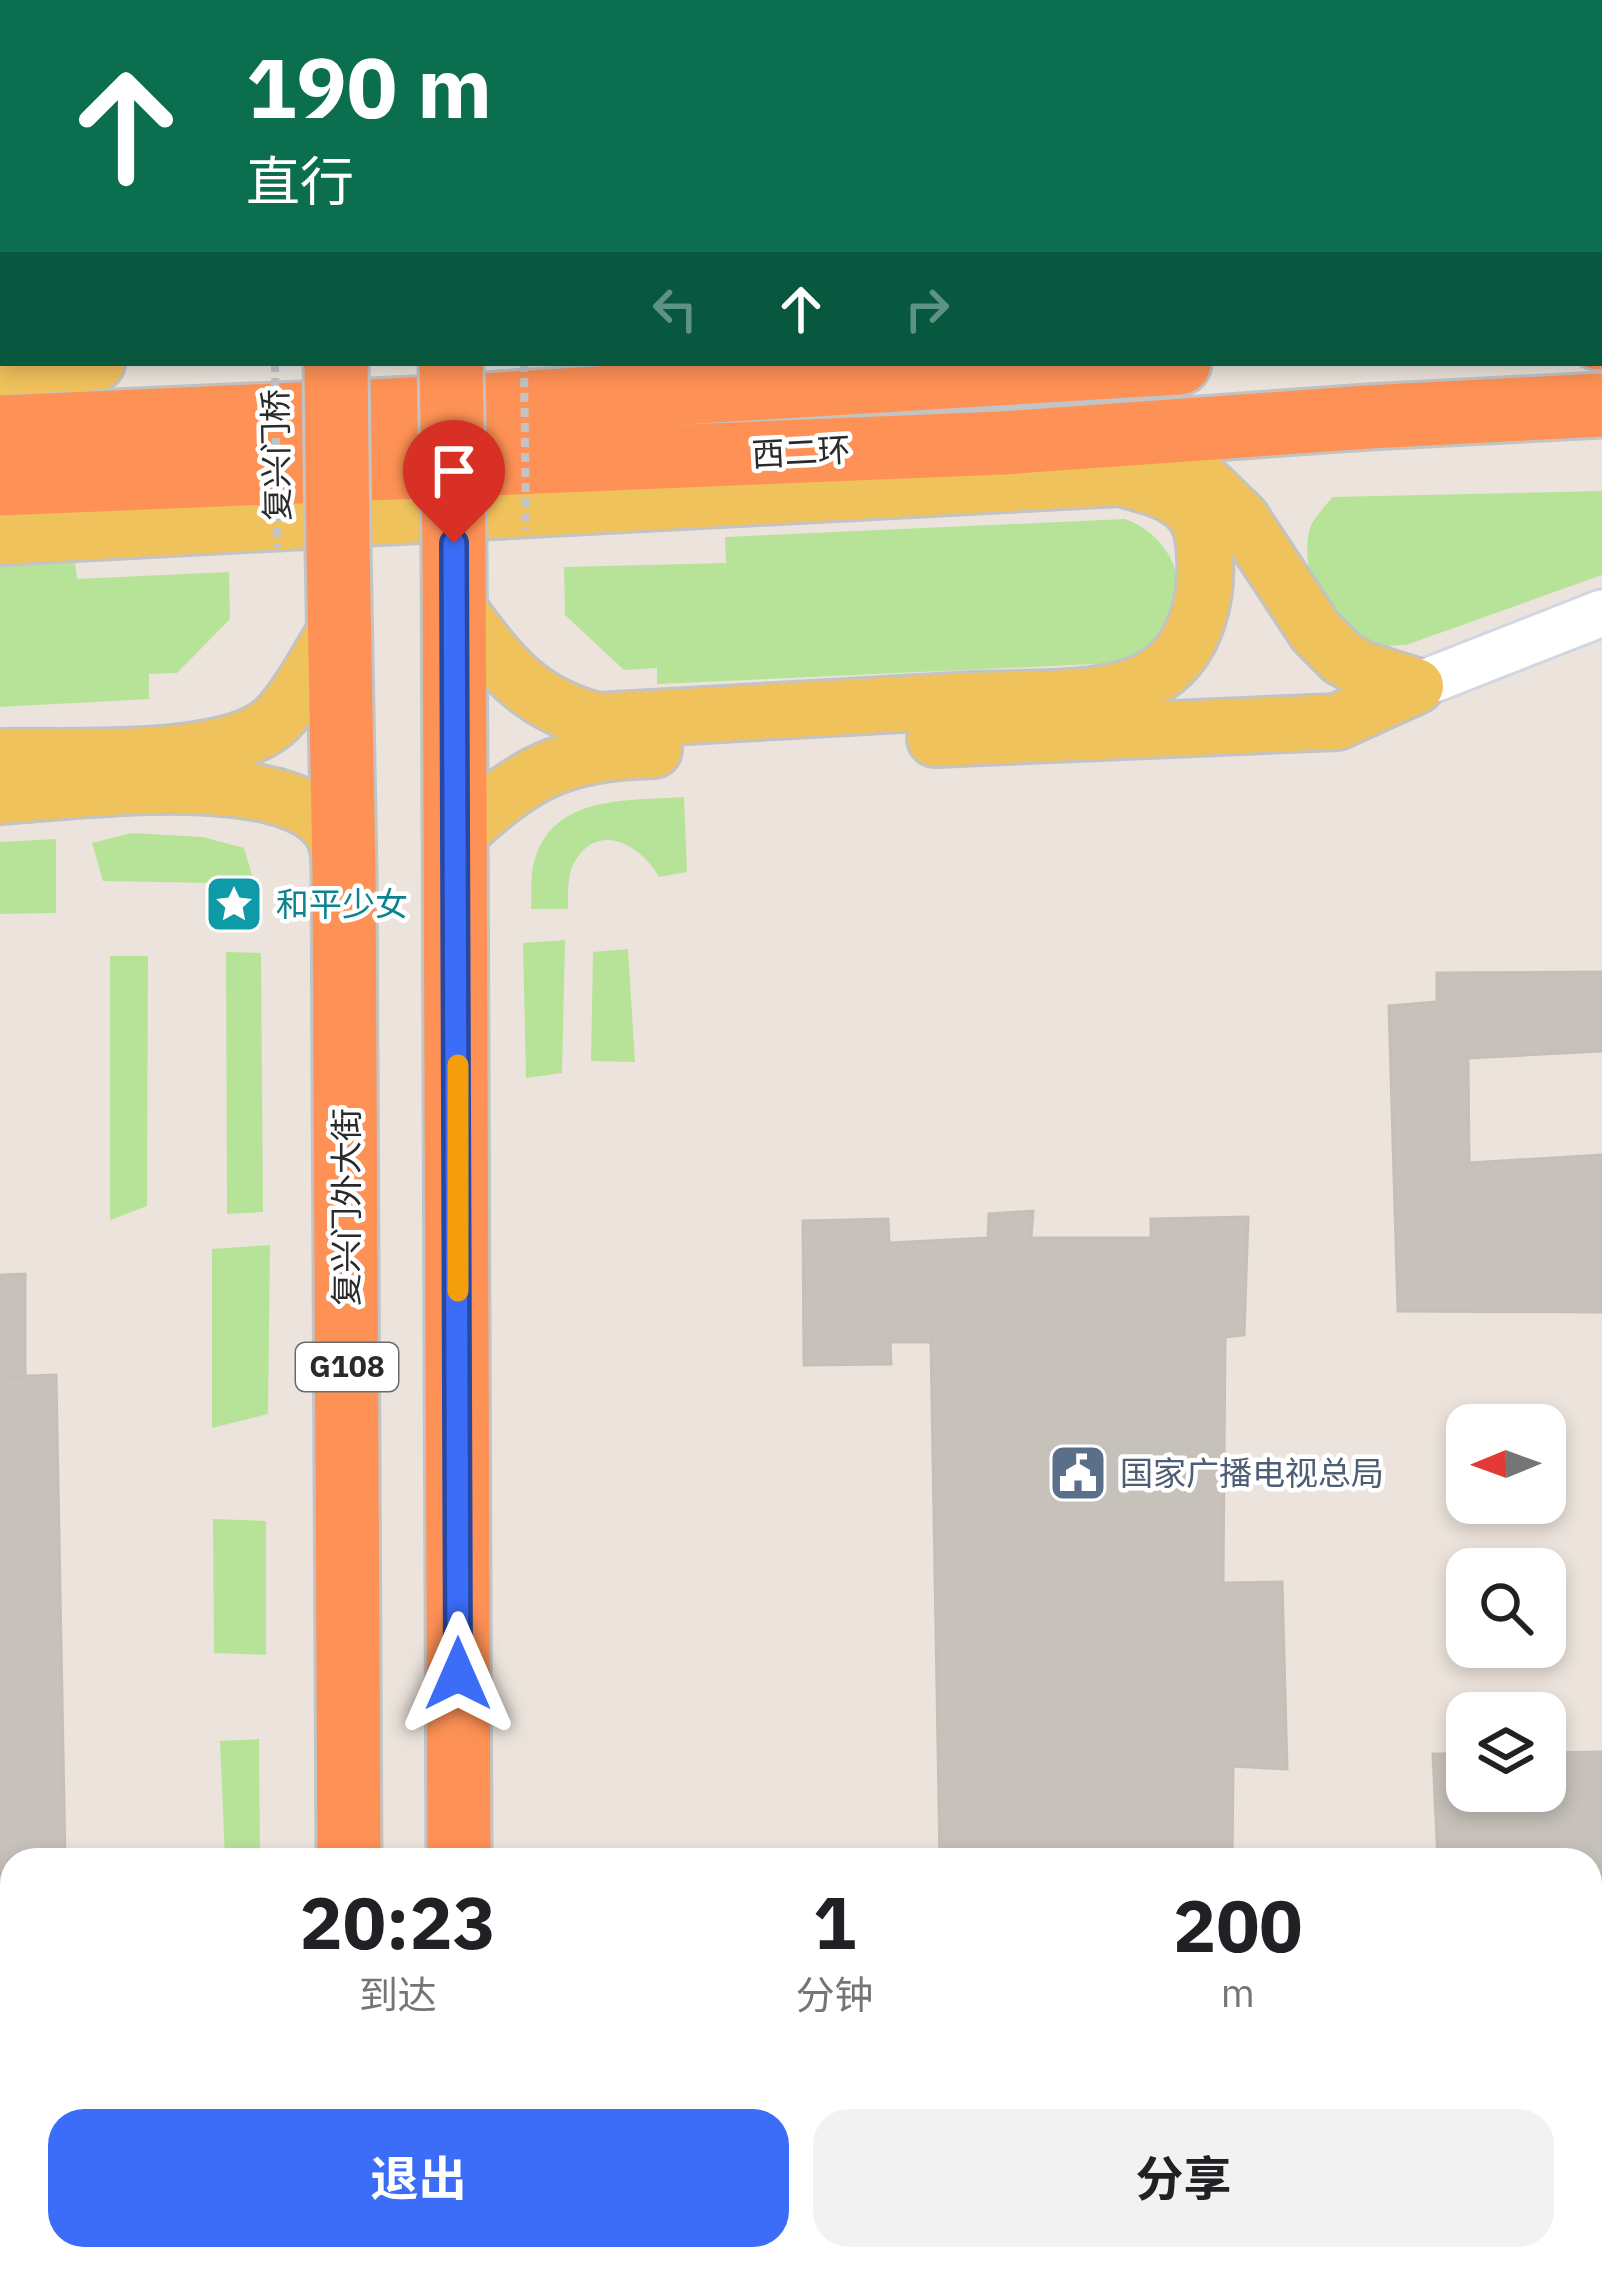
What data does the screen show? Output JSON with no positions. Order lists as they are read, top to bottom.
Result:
{
  "streets": {
    "highway": [
      "西二环",
      "复兴门桥",
      "复兴门外大街",
      "G108"
    ]
  },
  "crossings": [
    ["复兴门桥", "复兴门外大街"]
  ],
  "places": {
    "place": ["和平少女"],
    "public building": ["国家广播电视总局"]
  },
  "north": "left",
  "page": {
    "turn": ["190 m", "直行"],
    "eta": [
      "20:23",
      "到达",
      "1",
      "分钟",
      "200",
      "m"
    ],
    "buttons": ["退出", "分享"]
  }
}
